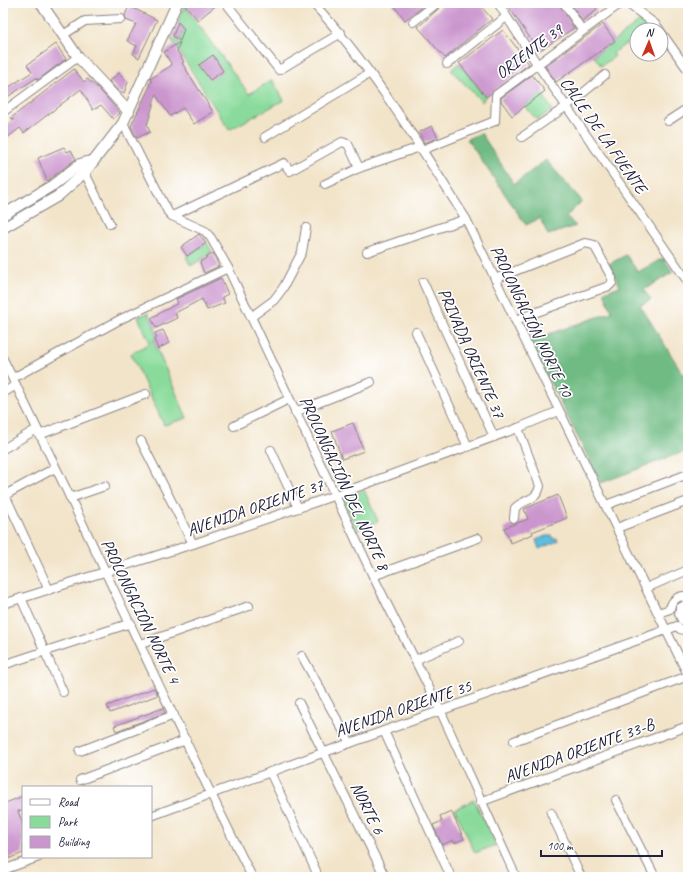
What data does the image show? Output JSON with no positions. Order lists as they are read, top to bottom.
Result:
{
  "streets": {
    "street": [
      "ORIENTE 39",
      "CALLE DE LA FUENTE",
      "PROLONGACIÓN NORTE 10",
      "PRIVADA ORIENTE 37",
      "PROLONGACIÓN DEL NORTE 8",
      "AVENIDA ORIENTE 37",
      "PROLONGACIÓN NORTE 4",
      "AVENIDA ORIENTE 35",
      "AVENIDA ORIENTE 33-B",
      "NORTE 6"
    ]
  },
  "crossings": [
    ["ORIENTE 39", "CALLE DE LA FUENTE"],
    ["ORIENTE 39", "PROLONGACIÓN NORTE 10"],
    ["PROLONGACIÓN NORTE 10", "AVENIDA ORIENTE 37"],
    ["PROLONGACIÓN NORTE 10", "AVENIDA ORIENTE 35"],
    ["PRIVADA ORIENTE 37", "AVENIDA ORIENTE 37"],
    ["PROLONGACIÓN DEL NORTE 8", "AVENIDA ORIENTE 37"],
    ["PROLONGACIÓN DEL NORTE 8", "AVENIDA ORIENTE 35"],
    ["PROLONGACIÓN DEL NORTE 8", "AVENIDA ORIENTE 33-B"],
    ["AVENIDA ORIENTE 37", "PROLONGACIÓN NORTE 4"],
    ["PROLONGACIÓN NORTE 4", "AVENIDA ORIENTE 35"],
    ["AVENIDA ORIENTE 35", "NORTE 6"]
  ],
  "legend": ["Road", "Park", "Building"],
  "scale_bar": "100 m",
  "north": "top"
}
